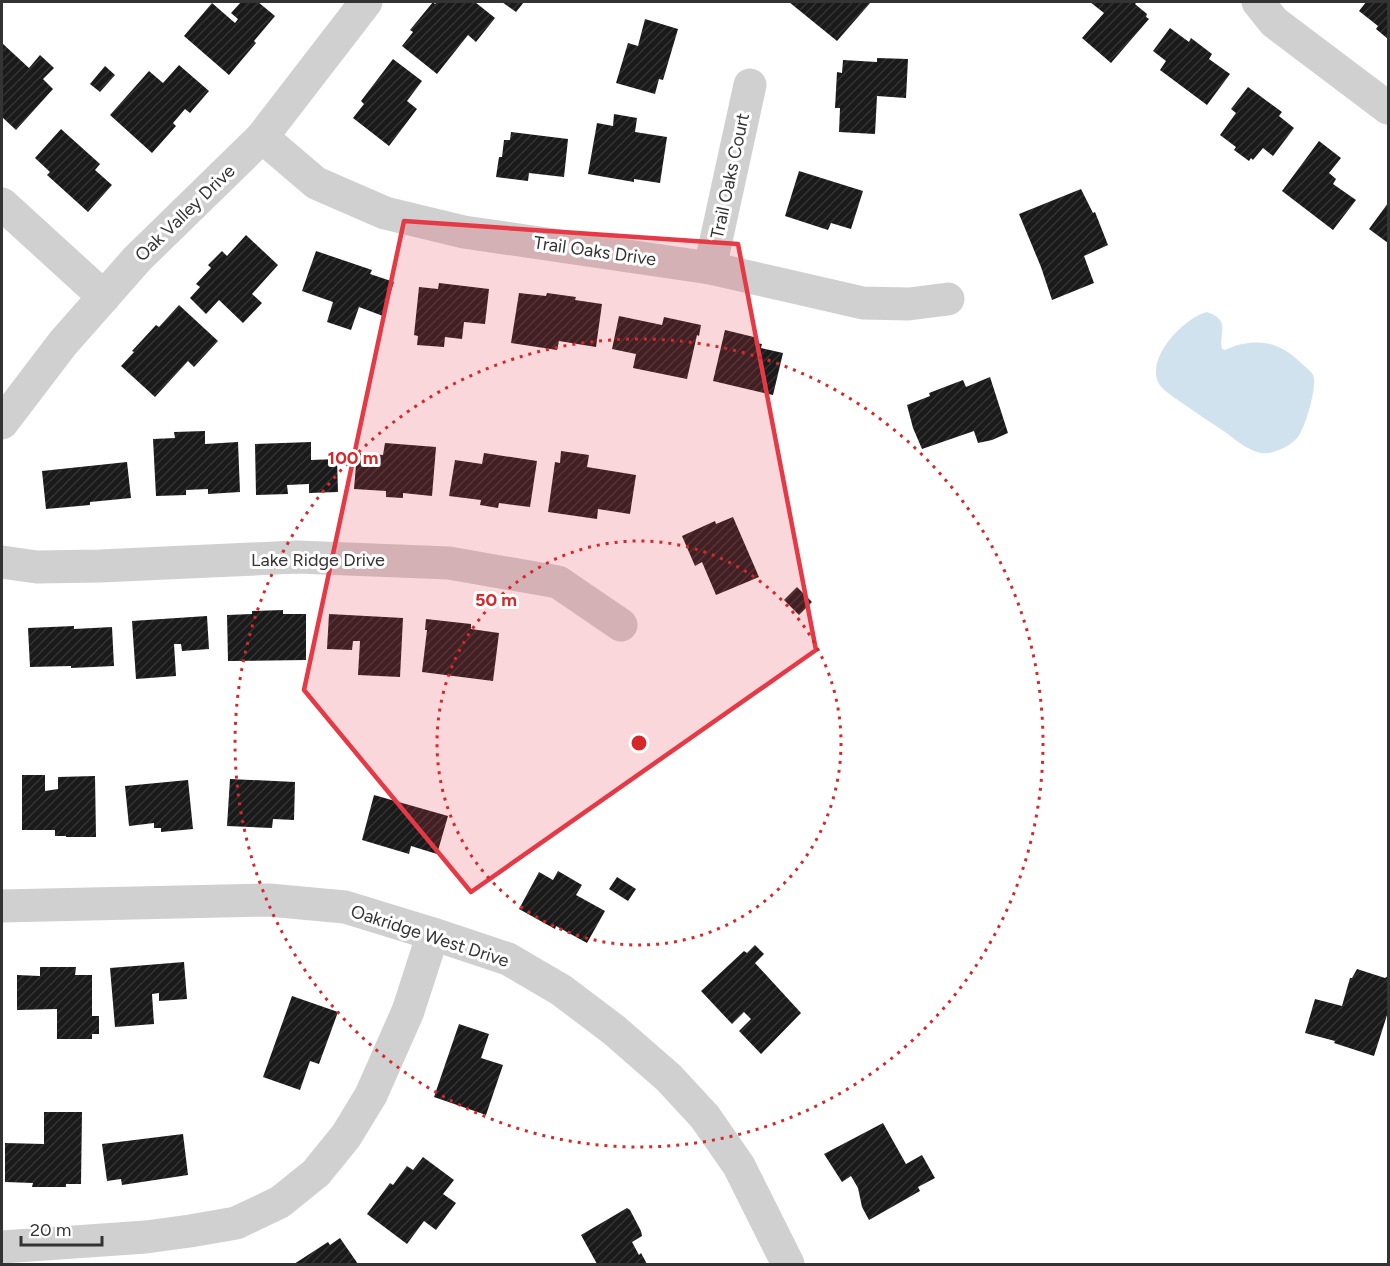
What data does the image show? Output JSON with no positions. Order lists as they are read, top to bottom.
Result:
{
  "streets": {
    "street": [
      "Trail Oaks Court",
      "Oak Valley Drive",
      "Trail Oaks Drive",
      "Lake Ridge Drive",
      "Oakridge West Drive"
    ]
  },
  "crossings": [
    ["Trail Oaks Court", "Trail Oaks Drive"],
    ["Oak Valley Drive", "Trail Oaks Drive"]
  ],
  "scale_bar": "20 m",
  "rings": ["100 m", "50 m"]
}
